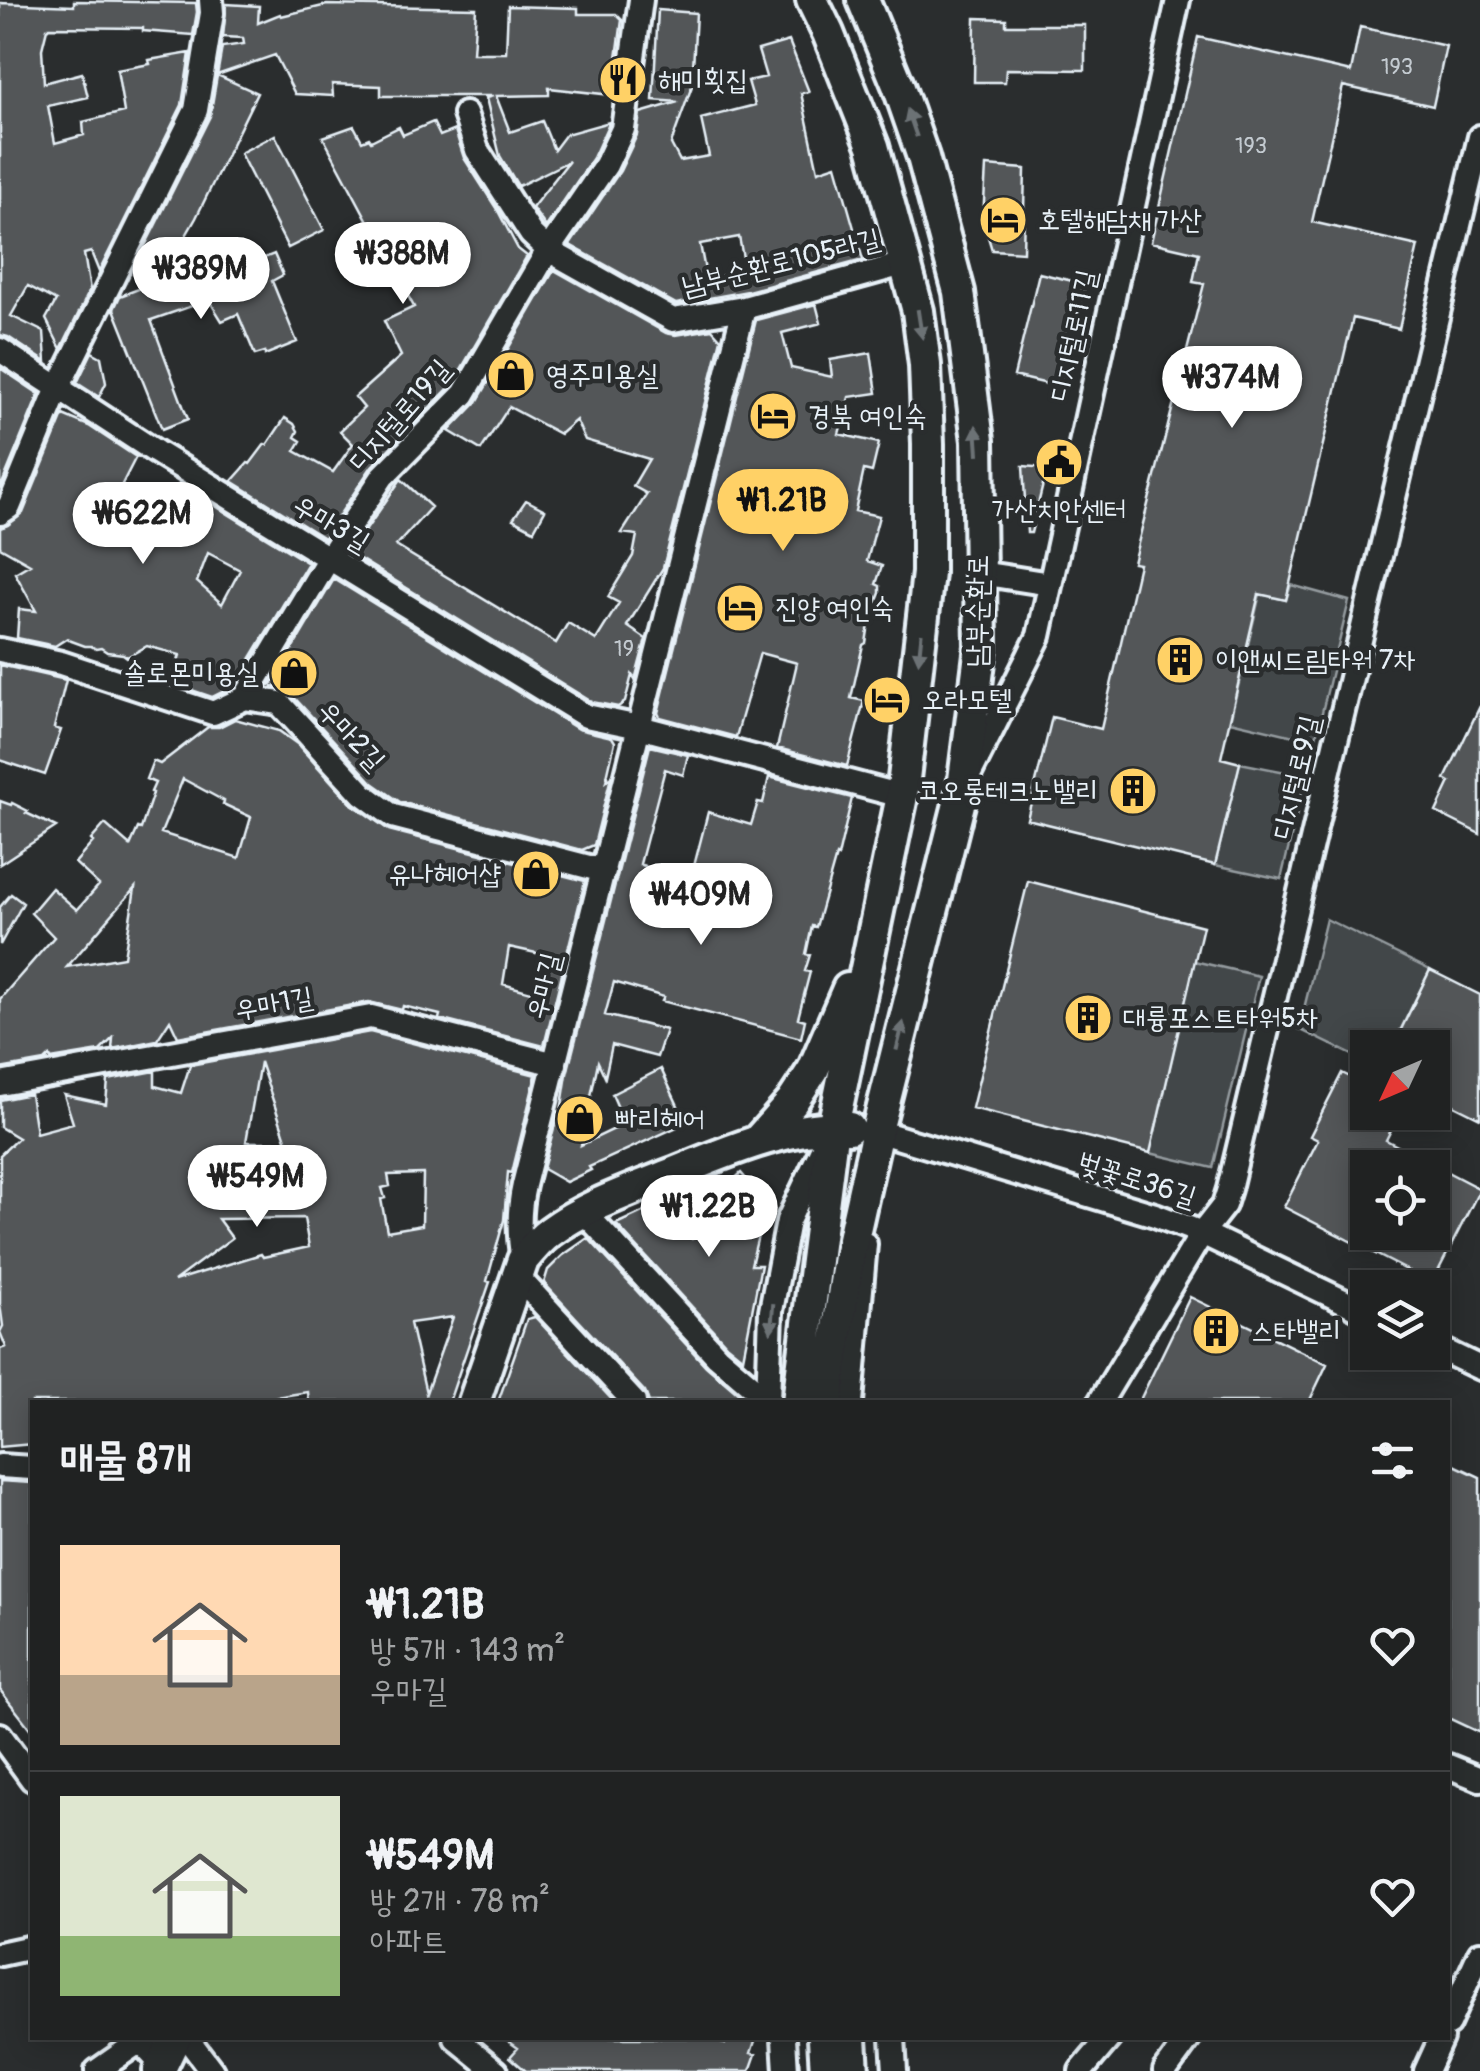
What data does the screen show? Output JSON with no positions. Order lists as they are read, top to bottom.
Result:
{
  "streets": {
    "main road": ["남부순환로"],
    "street": [
      "남부순환로105라길",
      "디지털로11길",
      "디지털로19길",
      "우마3길",
      "우마2길",
      "디지털로9길",
      "우마길",
      "우마1길",
      "벚꽃로36길"
    ]
  },
  "crossings": [
    ["남부순환로105라길", "디지털로19길"],
    ["남부순환로105라길", "남부순환로"],
    ["남부순환로105라길", "우마길"],
    ["디지털로11길", "남부순환로"],
    ["디지털로19길", "우마3길"],
    ["디지털로19길", "우마2길"],
    ["우마3길", "우마길"],
    ["남부순환로", "벚꽃로36길"],
    ["우마2길", "우마길"],
    ["디지털로9길", "벚꽃로36길"],
    ["우마길", "우마1길"]
  ],
  "places": {
    "restaurant": ["해미횟집"],
    "hotel": [
      "호텔해담채 가산",
      "경북 여인숙",
      "진양 여인숙",
      "오라모텔"
    ],
    "shop": [
      "영주미용실",
      "솔로몬미용실",
      "유나헤어샵",
      "빠리헤어"
    ],
    "public building": ["가산치안센터"],
    "building": [
      "이앤씨드림타워 7차",
      "코오롱테크노밸리",
      "대륭포스트타워5차",
      "스타밸리"
    ]
  },
  "house_numbers": ["193", "193", "19"],
  "north": "bottom left",
  "page": {
    "price": [
      "₩388M",
      "₩389M",
      "₩374M",
      "₩1.21B",
      "₩622M",
      "₩409M",
      "₩549M",
      "₩1.22B"
    ],
    "heading": "매물 8개",
    "list": [
      {
        "name": "₩1.21B",
        "note": "방 5개 · 143 m² · 우마길"
      },
      {
        "name": "₩549M",
        "note": "방 2개 · 78 m² · 아파트"
      }
    ]
  }
}
